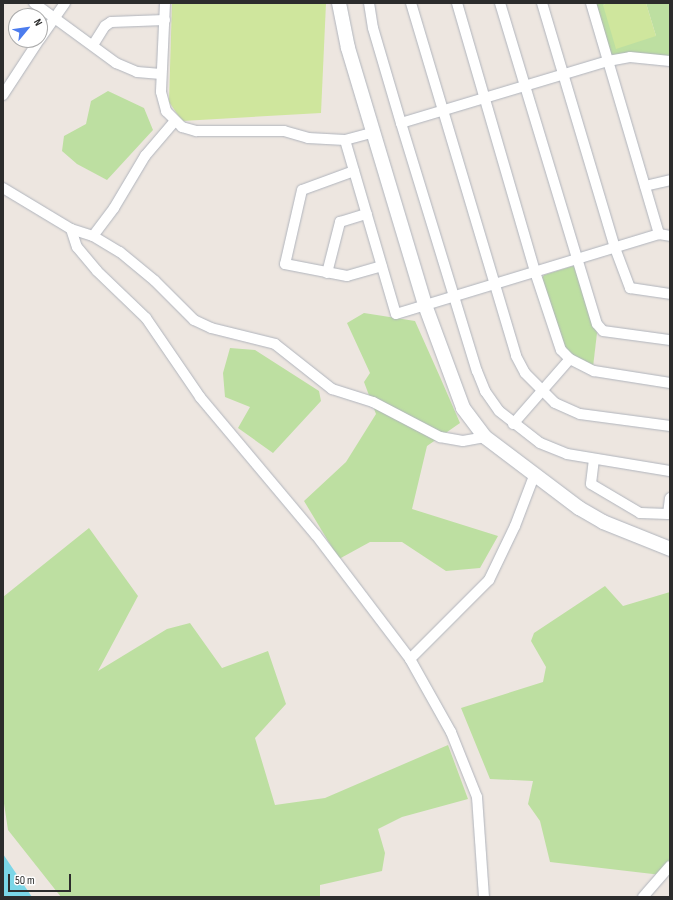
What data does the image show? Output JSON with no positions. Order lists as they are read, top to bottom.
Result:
{
  "scale_bar": "50 m",
  "north": "top right"
}
